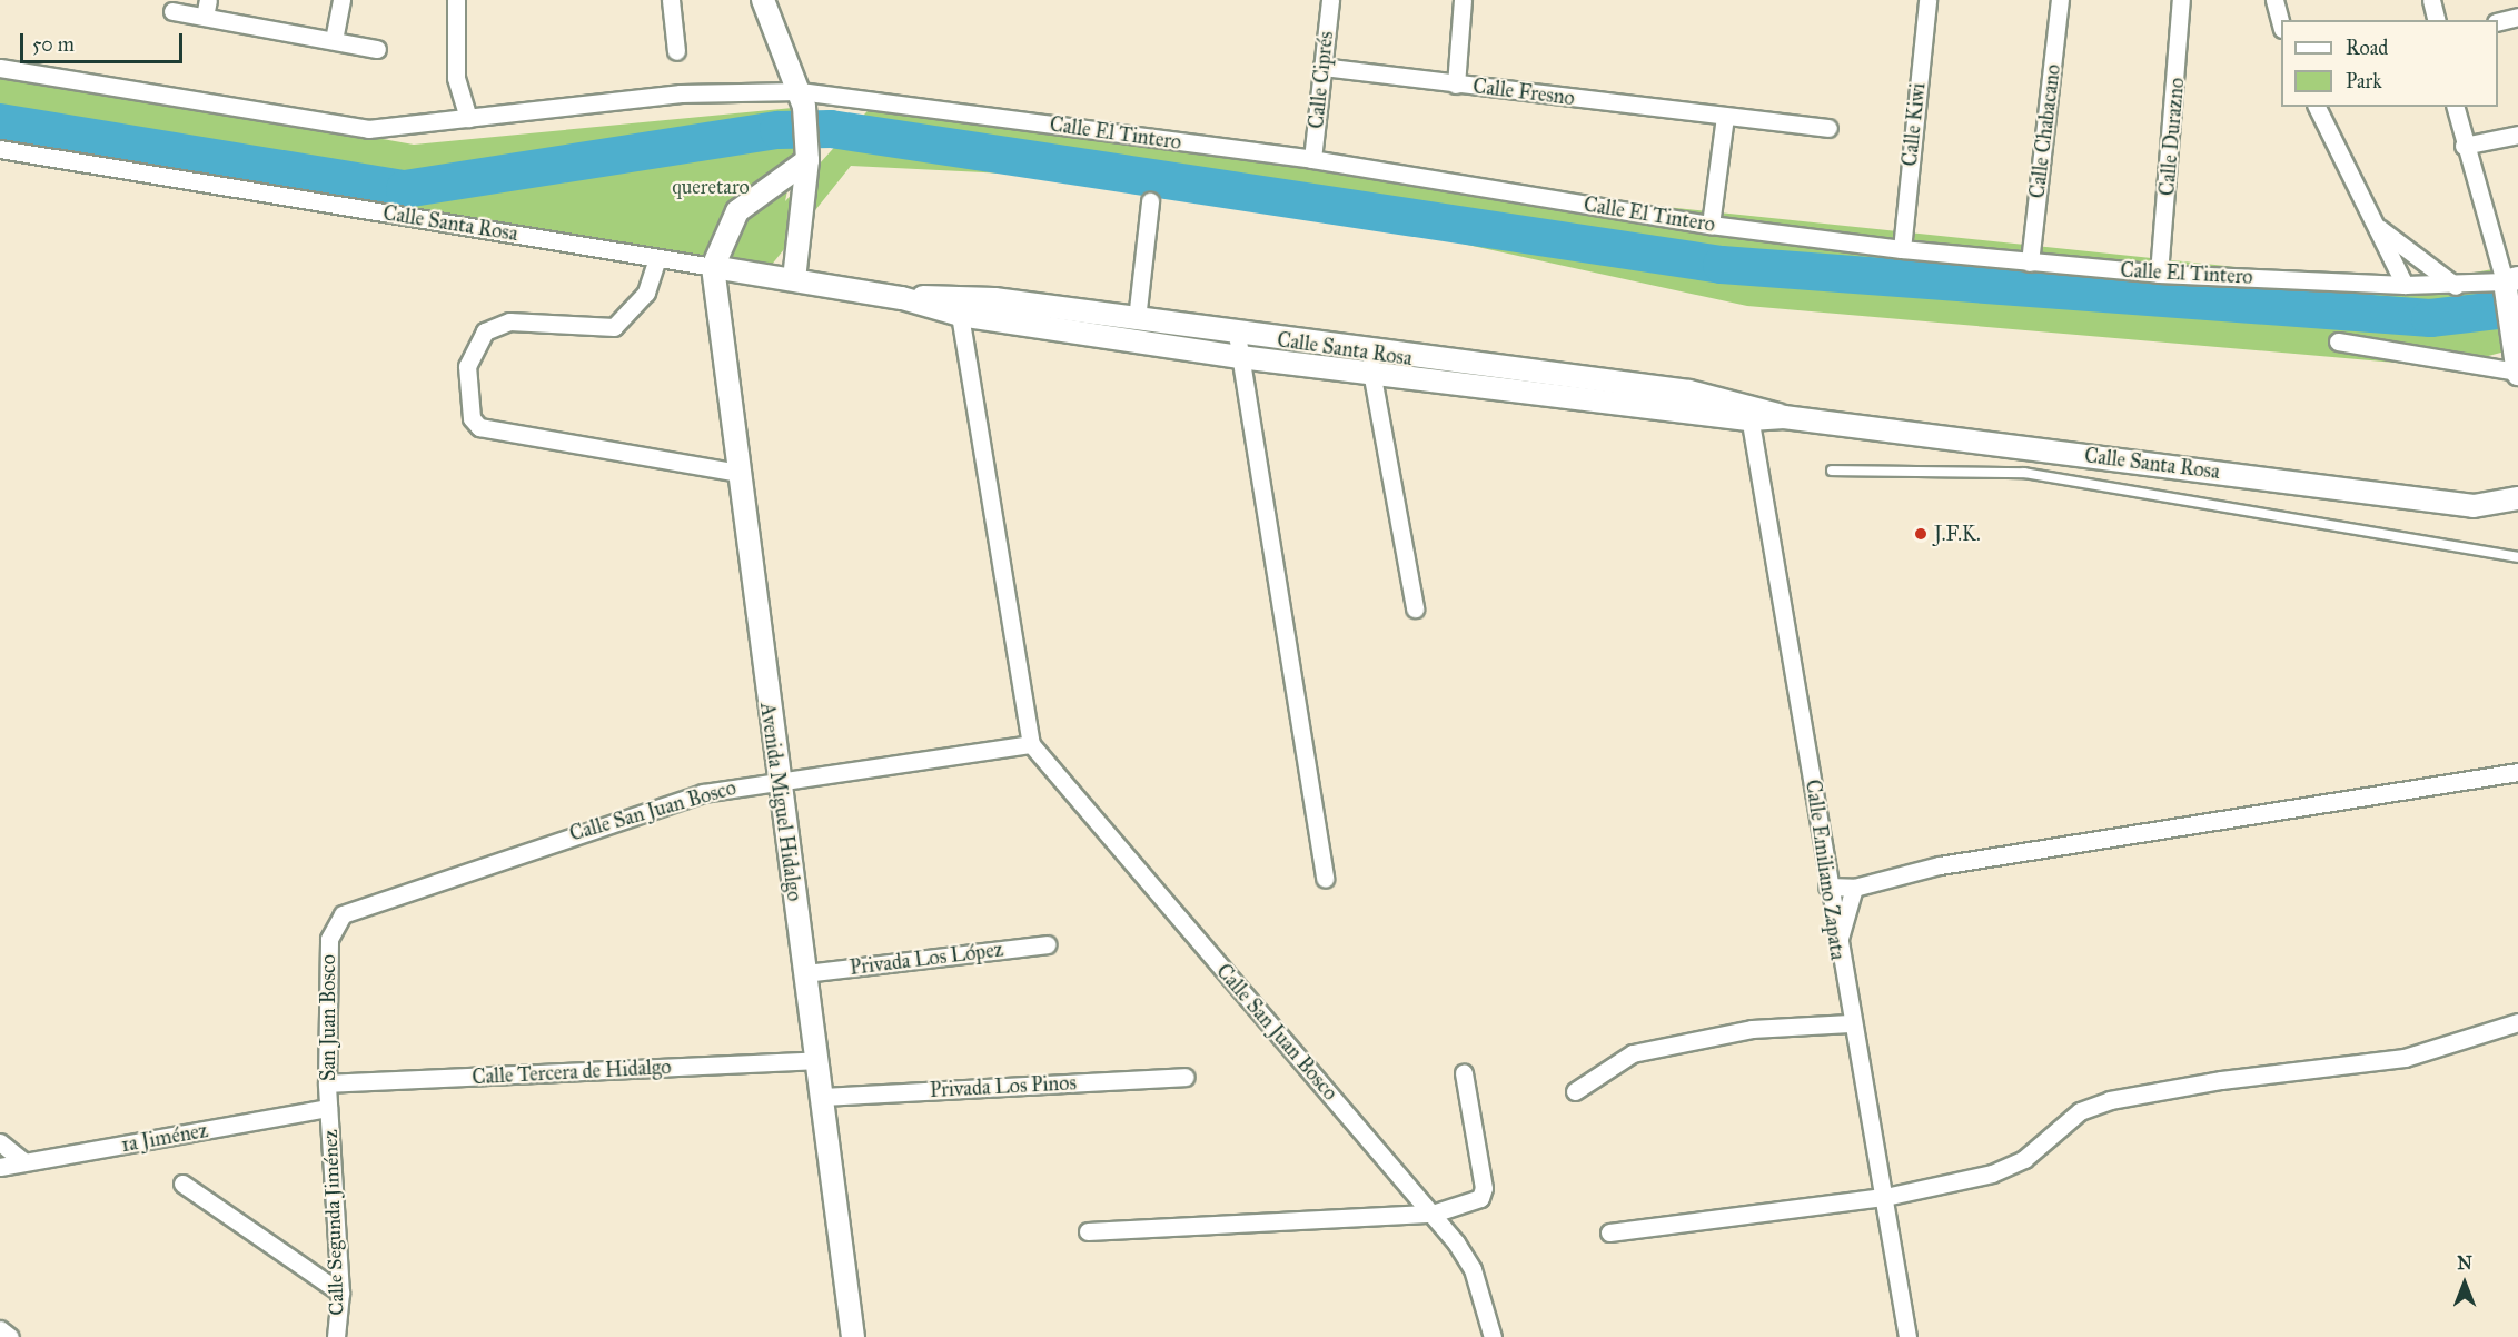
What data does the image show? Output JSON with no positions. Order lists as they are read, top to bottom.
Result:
{
  "streets": {
    "street": [
      "Calle Ciprés",
      "Calle Fresno",
      "Calle Kiwi",
      "Calle Chabacano",
      "Calle El Tintero",
      "Calle Durazno",
      "Calle Santa Rosa",
      "Avenida Miguel Hidalgo",
      "Calle San Juan Bosco",
      "Calle Emiliano Zapata",
      "Privada Los López",
      "San Juan Bosco",
      "Calle Tercera de Hidalgo",
      "Privada Los Pinos",
      "1a Jiménez",
      "Calle Segunda Jiménez"
    ]
  },
  "crossings": [
    ["Calle Ciprés", "Calle Fresno"],
    ["Calle Ciprés", "Calle El Tintero"],
    ["Calle Kiwi", "Calle El Tintero"],
    ["Calle Chabacano", "Calle El Tintero"],
    ["Calle El Tintero", "Calle Durazno"],
    ["Calle Santa Rosa", "Avenida Miguel Hidalgo"],
    ["Calle Santa Rosa", "Calle Emiliano Zapata"],
    ["Avenida Miguel Hidalgo", "Calle San Juan Bosco"],
    ["Avenida Miguel Hidalgo", "Privada Los López"],
    ["Avenida Miguel Hidalgo", "Calle Tercera de Hidalgo"],
    ["Avenida Miguel Hidalgo", "Privada Los Pinos"],
    ["Calle San Juan Bosco", "San Juan Bosco"],
    ["San Juan Bosco", "Calle Tercera de Hidalgo"],
    ["San Juan Bosco", "1a Jiménez"],
    ["San Juan Bosco", "Calle Segunda Jiménez"],
    ["1a Jiménez", "Calle Segunda Jiménez"]
  ],
  "parks": ["queretaro"],
  "places": ["J.F.K."],
  "legend": ["Road", "Park"],
  "scale_bar": "50 m",
  "north": "top"
}
